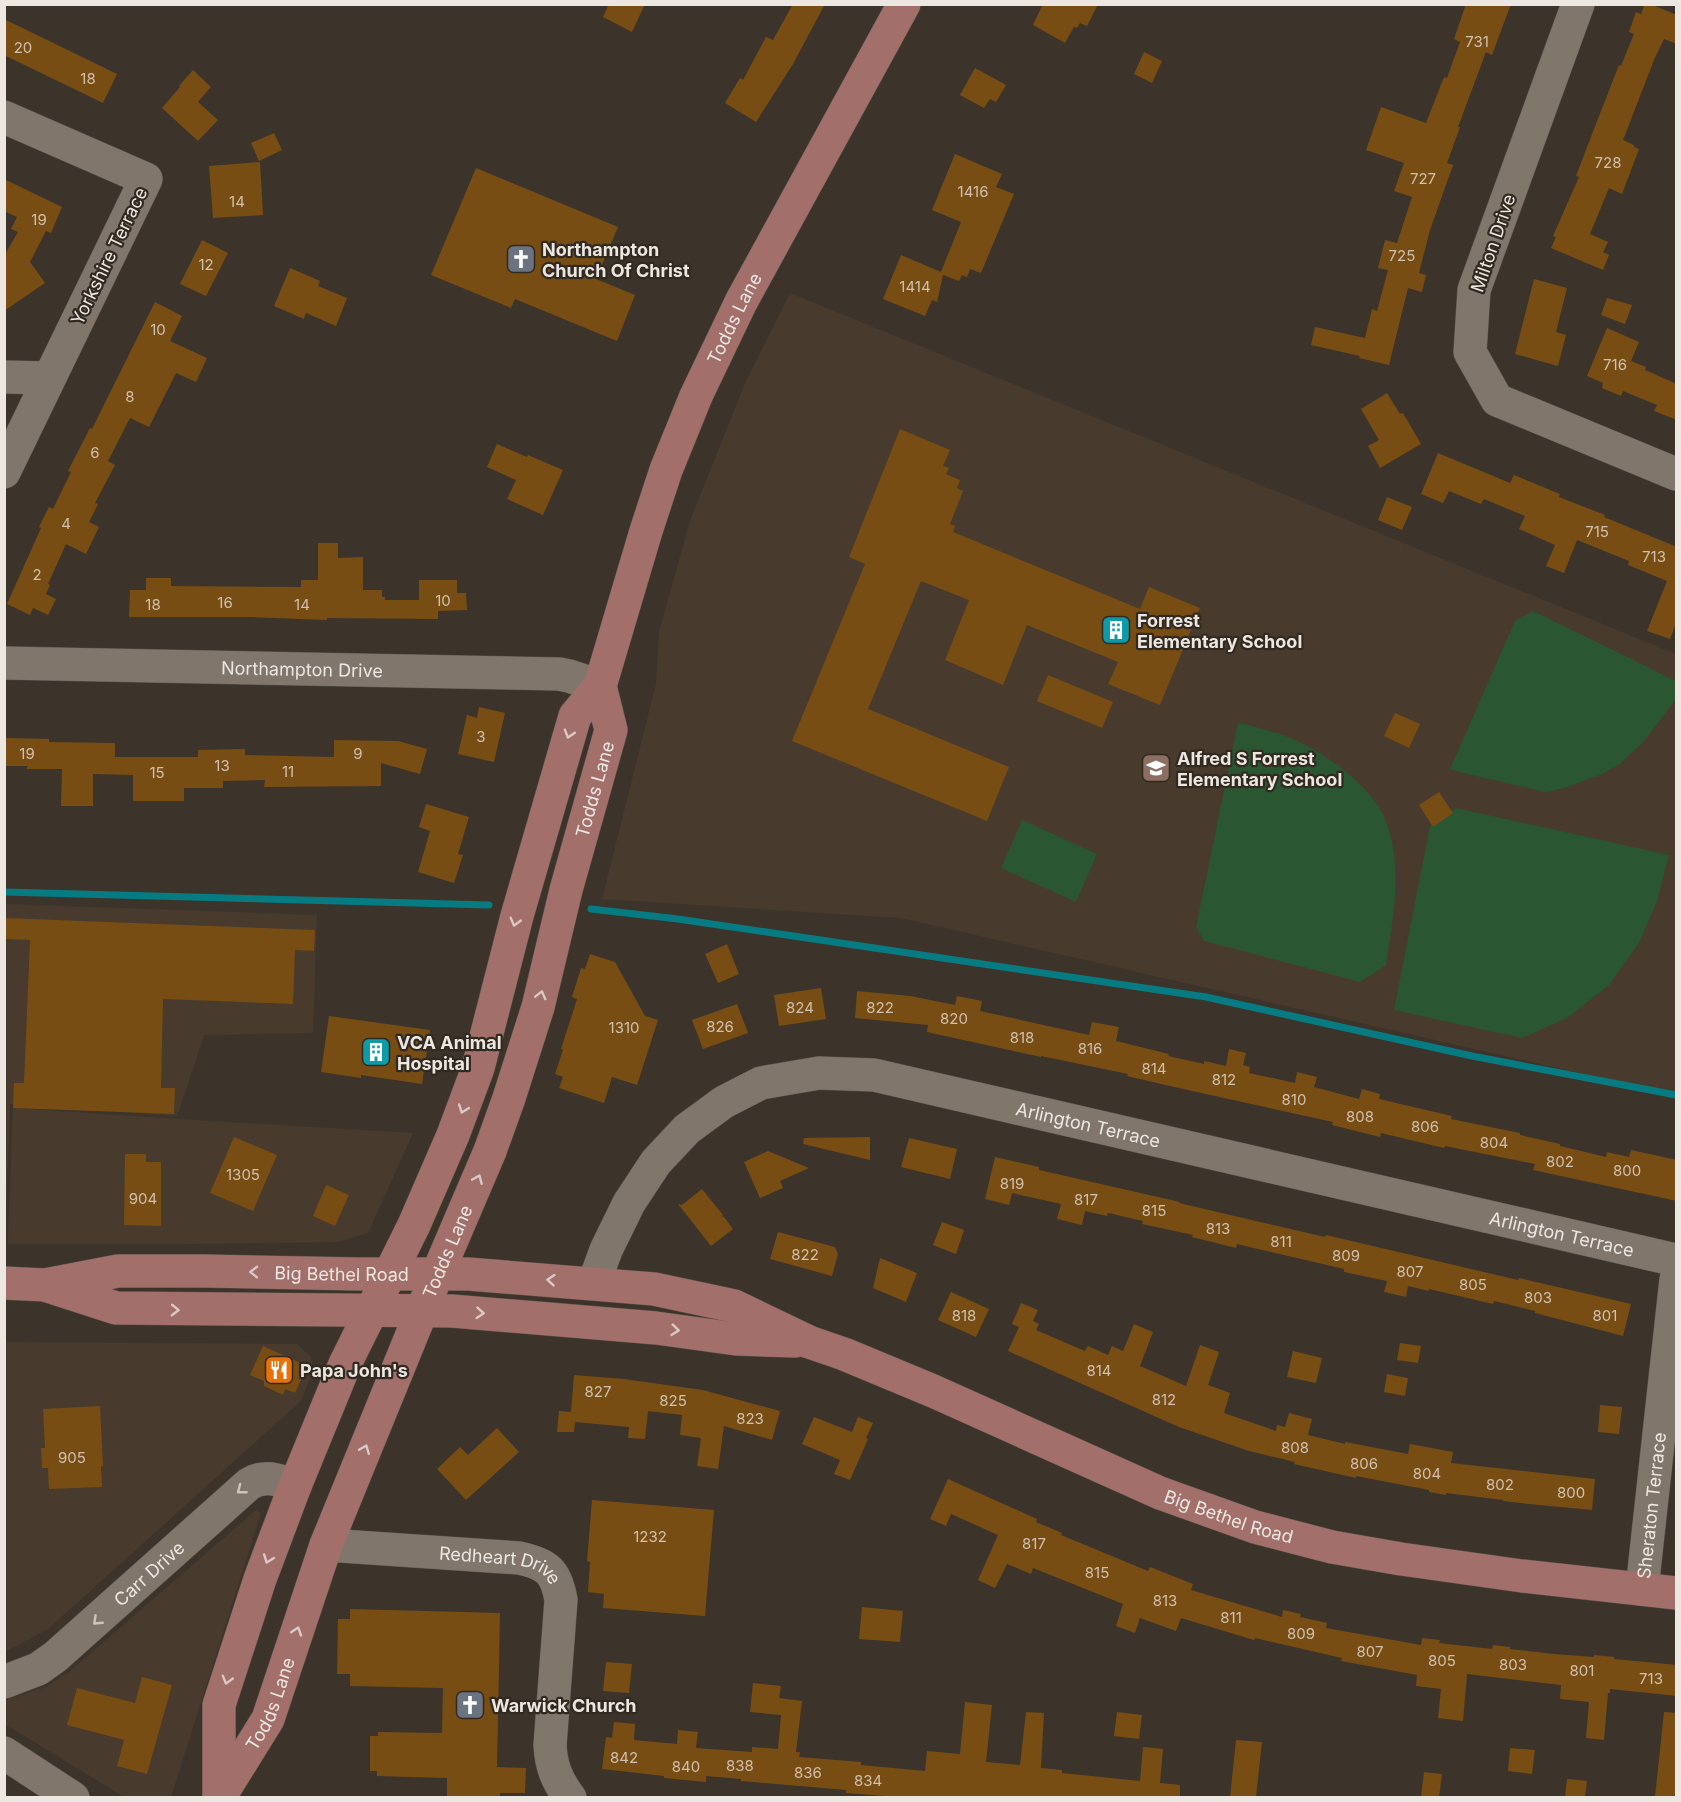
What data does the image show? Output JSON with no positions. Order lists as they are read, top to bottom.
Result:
{
  "streets": {
    "main road": ["Todds Lane", "Big Bethel Road"],
    "street": [
      "Milton Drive",
      "Yorkshire Terrace",
      "Northampton Drive",
      "Arlington Terrace",
      "Sheraton Terrace",
      "Redheart Drive",
      "Carr Drive"
    ]
  },
  "crossings": [
    ["Todds Lane", "Northampton Drive"],
    ["Todds Lane", "Big Bethel Road"],
    ["Todds Lane", "Redheart Drive"],
    ["Todds Lane", "Carr Drive"],
    ["Arlington Terrace", "Big Bethel Road"],
    ["Big Bethel Road", "Sheraton Terrace"]
  ],
  "one_way": ["Carr Drive"],
  "places": {
    "church": ["Northampton Church Of Christ", "Warwick Church"],
    "building": ["Forrest Elementary School", "VCA Animal Hospital"],
    "school or university": ["Alfred S Forrest Elementary School"],
    "restaurant": ["Papa John's"]
  },
  "house_numbers": [
    "731",
    "20",
    "18",
    "728",
    "727",
    "1416",
    "14",
    "19",
    "725",
    "12",
    "1414",
    "10",
    "716",
    "8",
    "6",
    "4",
    "715",
    "713",
    "2",
    "10",
    "16",
    "18",
    "14",
    "3",
    "19",
    "9",
    "13",
    "11",
    "15",
    "824",
    "822",
    "820",
    "826",
    "1310",
    "818",
    "816",
    "814",
    "812",
    "810",
    "808",
    "806",
    "804",
    "802",
    "800",
    "1305",
    "819",
    "904",
    "817",
    "815",
    "813",
    "811",
    "822",
    "809",
    "807",
    "805",
    "803",
    "818",
    "801",
    "814",
    "827",
    "812",
    "825",
    "823",
    "808",
    "905",
    "806",
    "804",
    "802",
    "800",
    "1232",
    "817",
    "815",
    "813",
    "811",
    "809",
    "807",
    "805",
    "803",
    "801",
    "713",
    "842",
    "838",
    "840",
    "836",
    "834"
  ]
}
